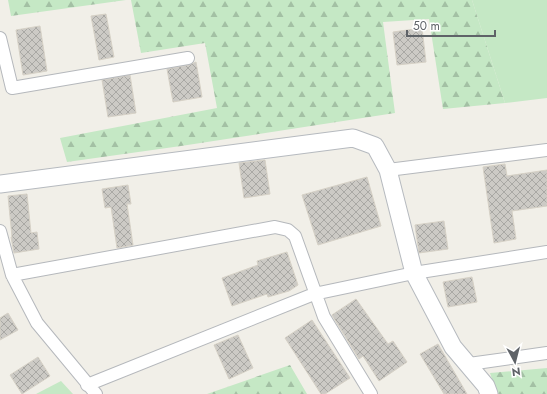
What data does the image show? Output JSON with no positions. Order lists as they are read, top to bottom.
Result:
{
  "scale_bar": "50 m",
  "north": "bottom"
}
